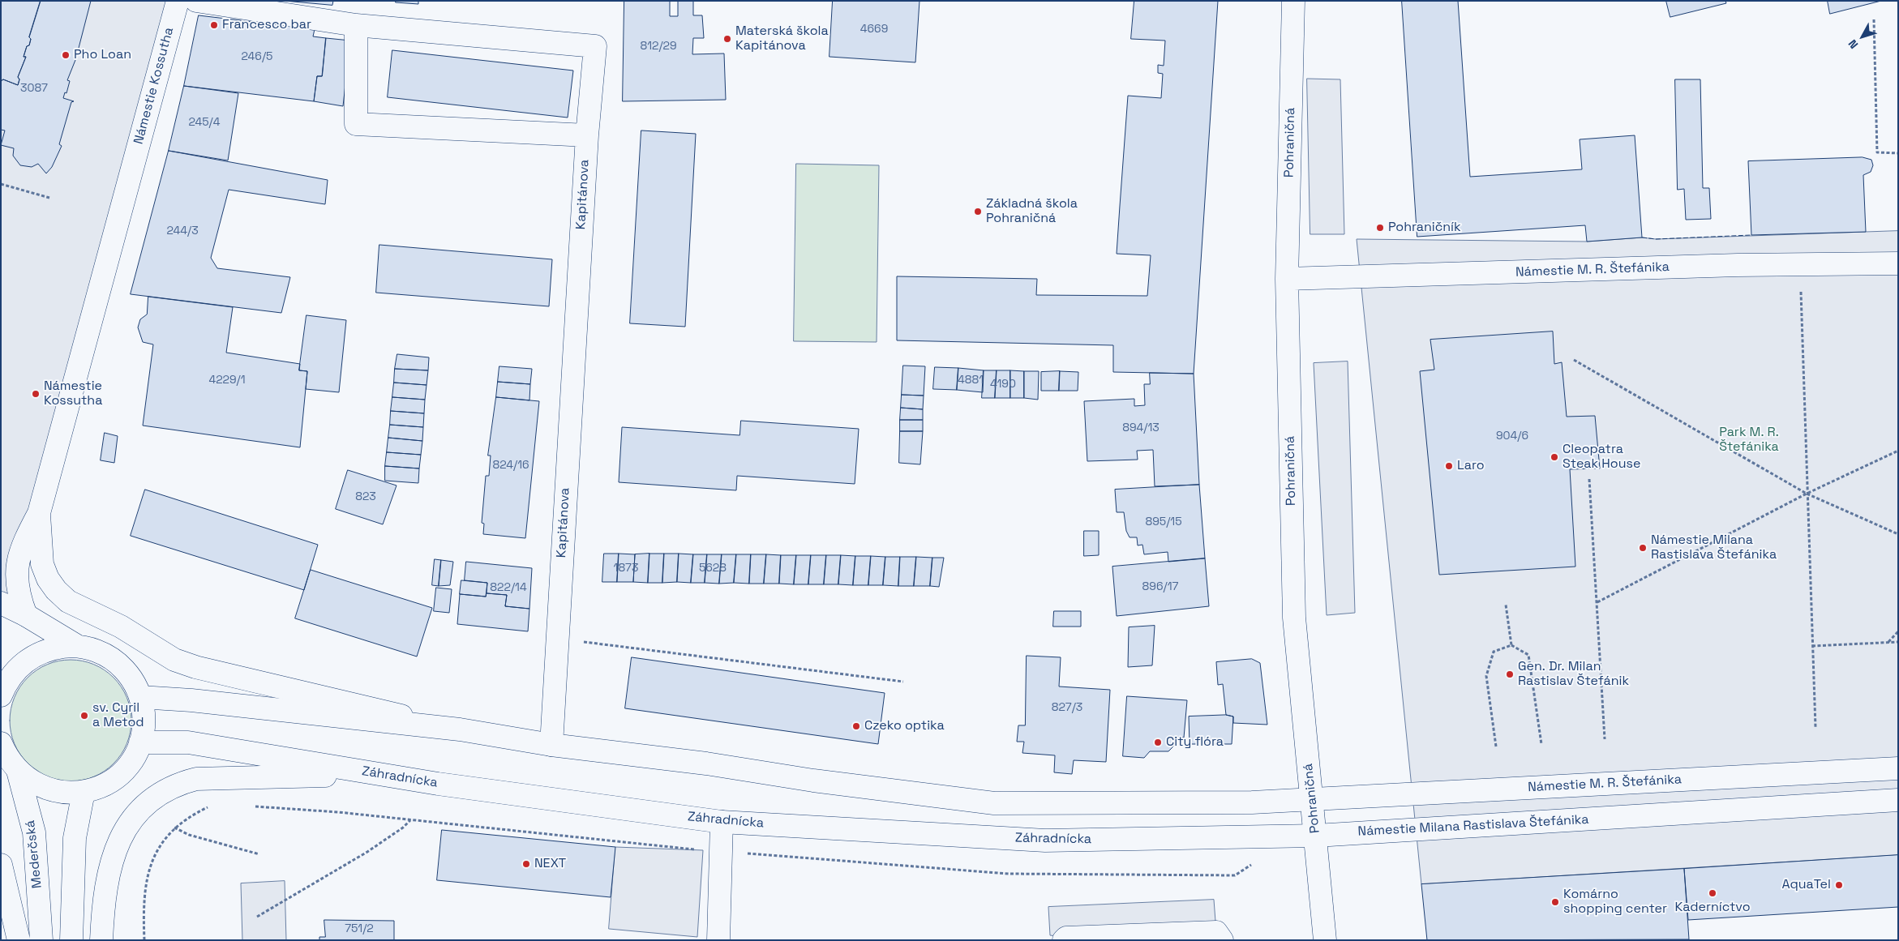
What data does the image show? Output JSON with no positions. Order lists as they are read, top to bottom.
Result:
{
  "streets": {
    "main road": [
      "Námestie Kossutha",
      "Pohraničná",
      "Kapitánova",
      "Námestie M. R. Štefánika",
      "Záhradnícka",
      "Námestie Milana Rastislava Štefánika",
      "Mederčská"
    ]
  },
  "crossings": [
    ["Pohraničná", "Námestie M. R. Štefánika"],
    ["Pohraničná", "Záhradnícka"],
    ["Pohraničná", "Námestie Milana Rastislava Štefánika"],
    ["Záhradnícka", "Námestie Milana Rastislava Štefánika"]
  ],
  "parks": ["Park M. R. Štefánika"],
  "places": [
    "Francesco bar",
    "Materská škola Kapitánova",
    "Pho Loan",
    "Základná škola Pohraničná",
    "Pohraničník",
    "Námestie Kossutha",
    "Cleopatra Steak House",
    "Laro",
    "Námestie Milana Rastislava Štefánika",
    "Gen. Dr. Milan Rastislav Štefánik",
    "sv. Cyril a Metod",
    "Czeko optika",
    "City flóra",
    "NEXT",
    "AquaTel",
    "Kaderníctvo",
    "Komárno shopping center"
  ],
  "house_numbers": [
    "4669",
    "812/29",
    "246/5",
    "3087",
    "245/4",
    "244/3",
    "4229/1",
    "4881",
    "4190",
    "894/13",
    "904/6",
    "824/16",
    "823",
    "895/15",
    "1873",
    "5628",
    "896/17",
    "822/14",
    "827/3",
    "751/2"
  ],
  "north": "bottom left"
}
